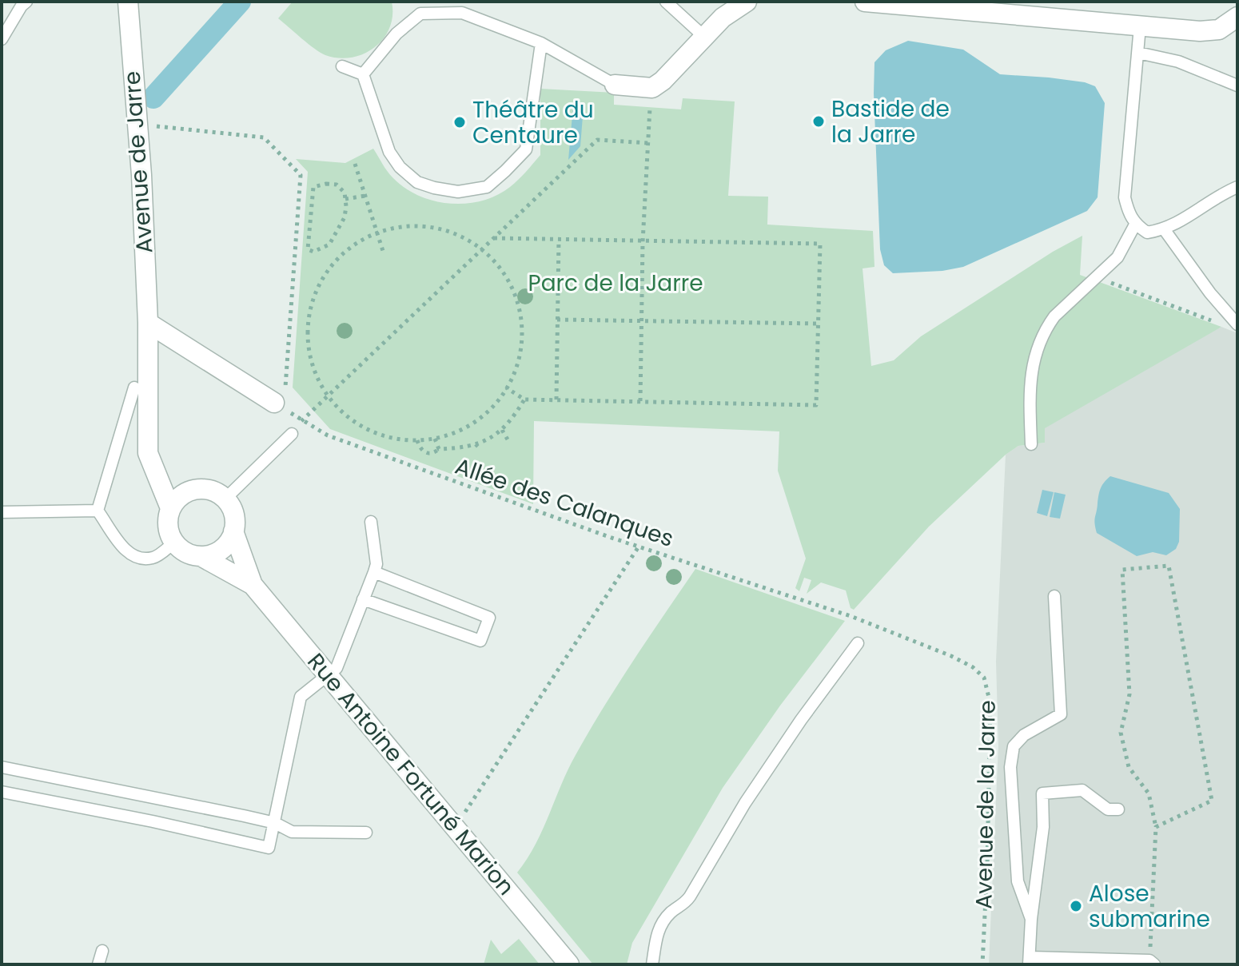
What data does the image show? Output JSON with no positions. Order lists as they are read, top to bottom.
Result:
{
  "streets": {
    "street": ["Avenue de Jarre", "Rue Antoine Fortuné Marion"],
    "path": ["Allée des Calanques", "Avenue de la Jarre"]
  },
  "crossings": [
    ["Allée des Calanques", "Avenue de la Jarre"]
  ],
  "parks": ["Parc de la Jarre"],
  "places": ["Bastide de la Jarre", "Théâtre du Centaure", "Alose submarine"]
}
